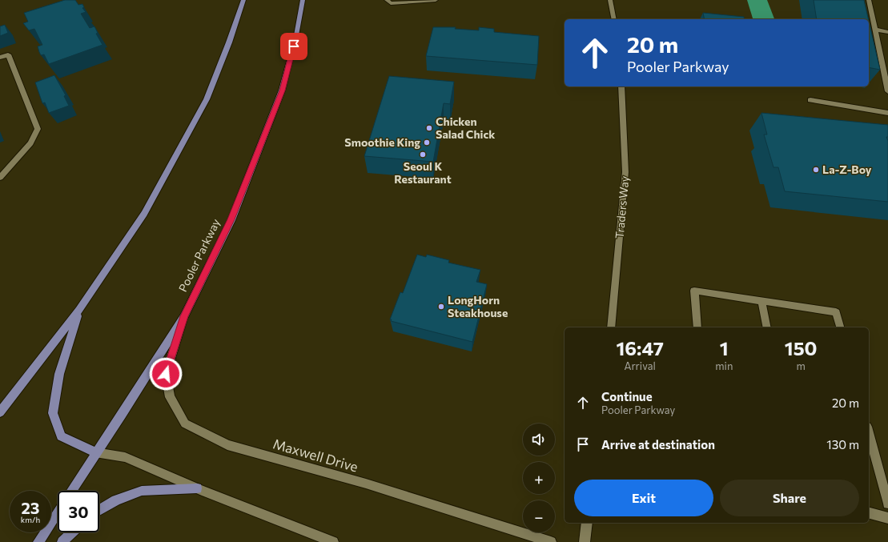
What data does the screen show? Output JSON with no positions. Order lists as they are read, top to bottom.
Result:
{
  "streets": {
    "main road": ["Pooler Parkway"],
    "street": ["Traders Way", "Maxwell Drive"]
  },
  "crossings": [
    ["Pooler Parkway", "Maxwell Drive"]
  ],
  "places": [
    "Chicken Salad Chick",
    "Smoothie King",
    "Seoul K Restaurant",
    "La-Z-Boy",
    "LongHorn Steakhouse"
  ],
  "page": {
    "turn": ["20 m", "Pooler Parkway"],
    "eta": [
      "16:47",
      "Arrival",
      "1",
      "min",
      "150",
      "m"
    ],
    "list": [
      {
        "name": "Continue",
        "note": "Pooler Parkway",
        "value": "20 m"
      },
      {
        "name": "Arrive at destination",
        "value": "130 m"
      }
    ],
    "map_buttons": ["+", "−"],
    "buttons": ["Exit", "Share"],
    "speed": "23 km/h",
    "limit": "30"
  }
}
